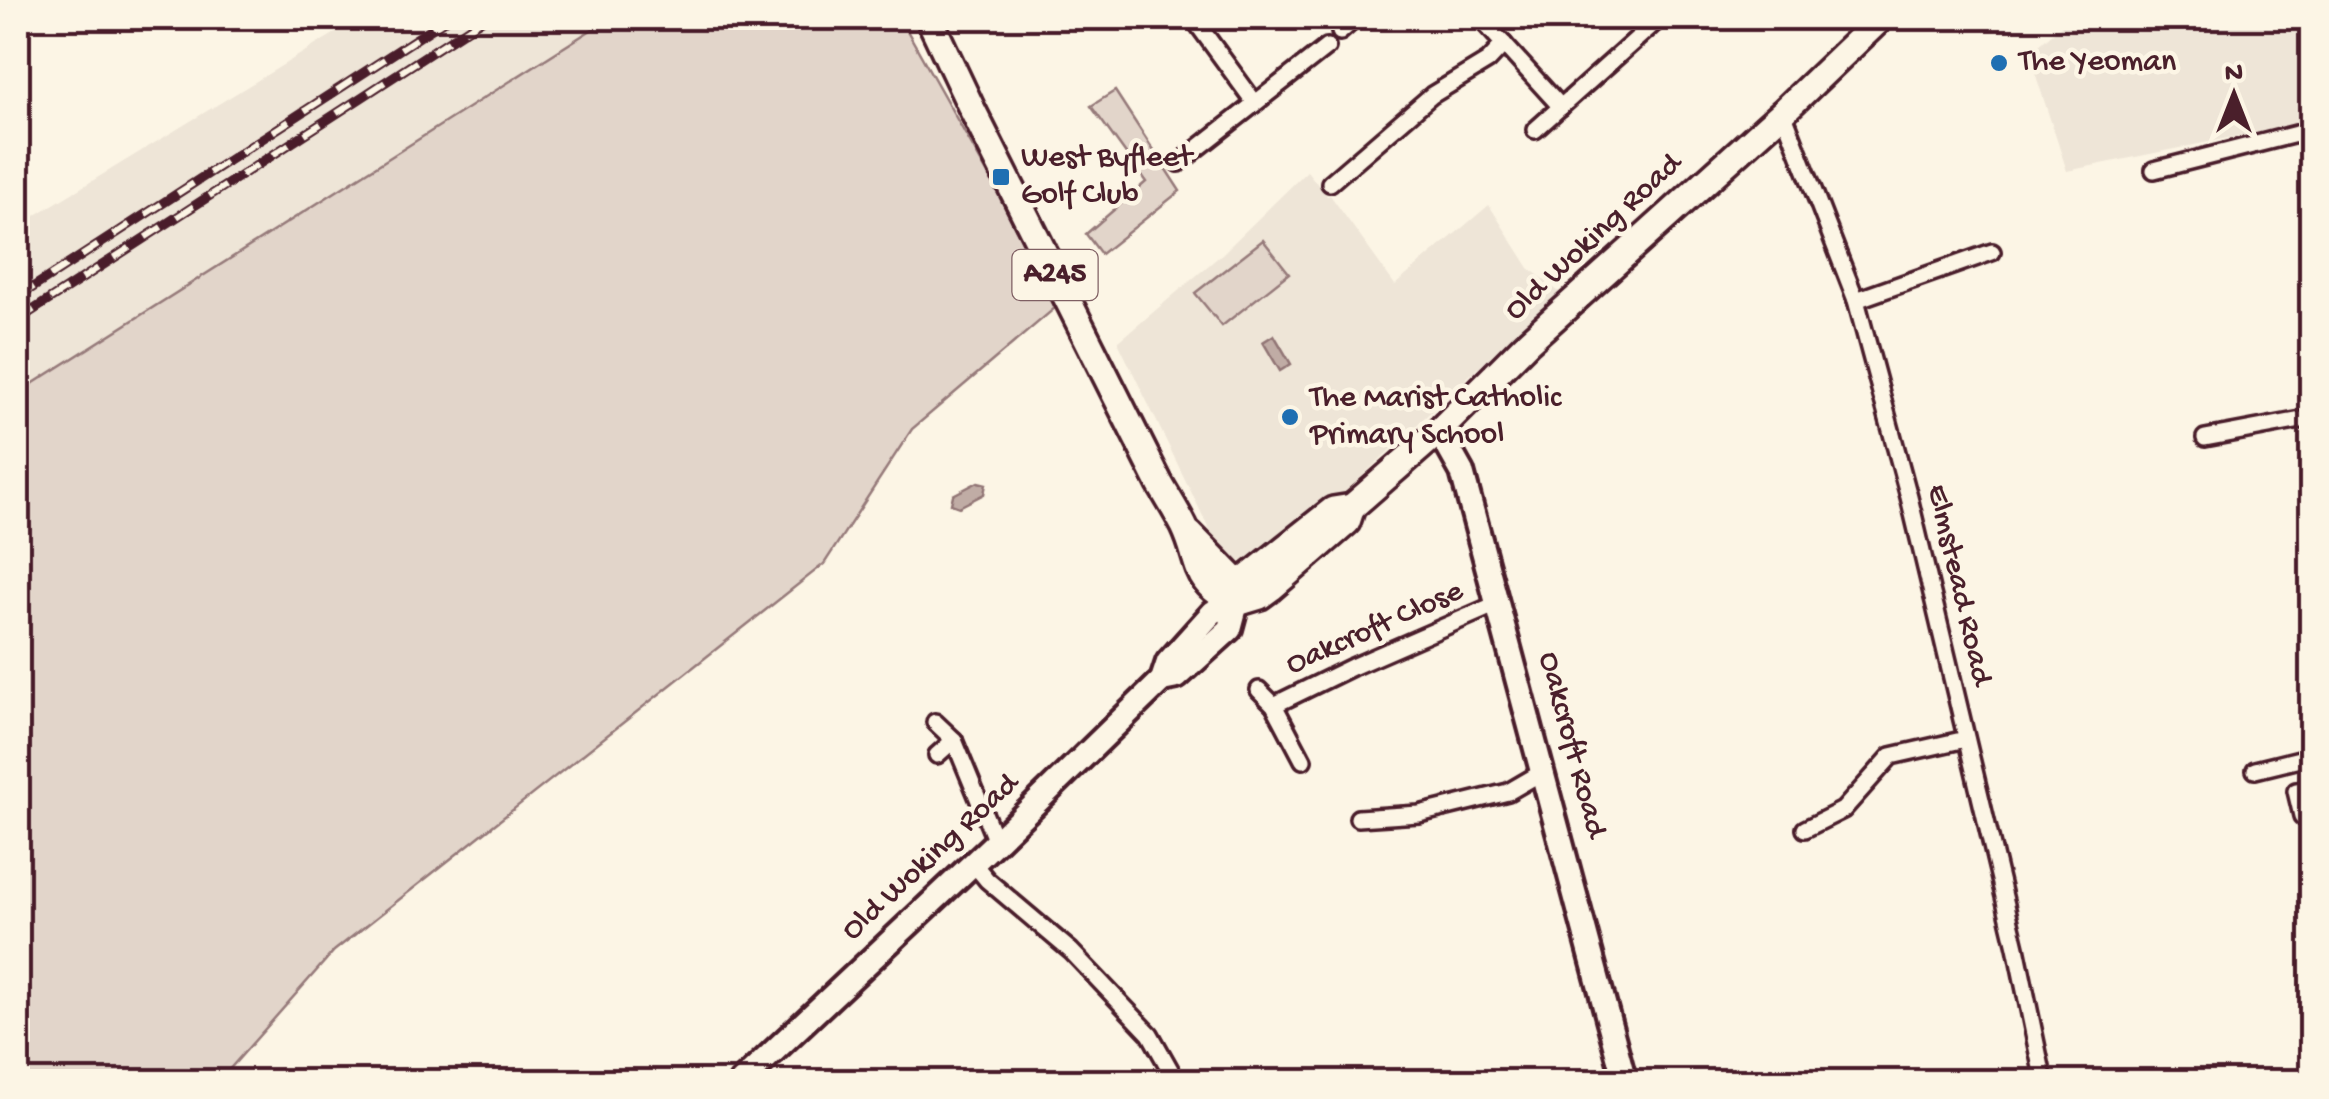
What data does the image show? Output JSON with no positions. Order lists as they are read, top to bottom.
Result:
{
  "streets": {
    "main road": ["Old Woking Road", "A245", "Oakcroft Road"],
    "street": ["Elmstead Road", "Oakcroft Close"]
  },
  "crossings": [
    ["Old Woking Road", "A245"],
    ["Old Woking Road", "Elmstead Road"],
    ["Old Woking Road", "Oakcroft Road"],
    ["Oakcroft Close", "Oakcroft Road"]
  ],
  "places": {
    "other": ["The Yeoman", "The Marist Catholic Primary School"],
    "transit": ["West Byfleet Golf Club"]
  },
  "north": "top"
}
